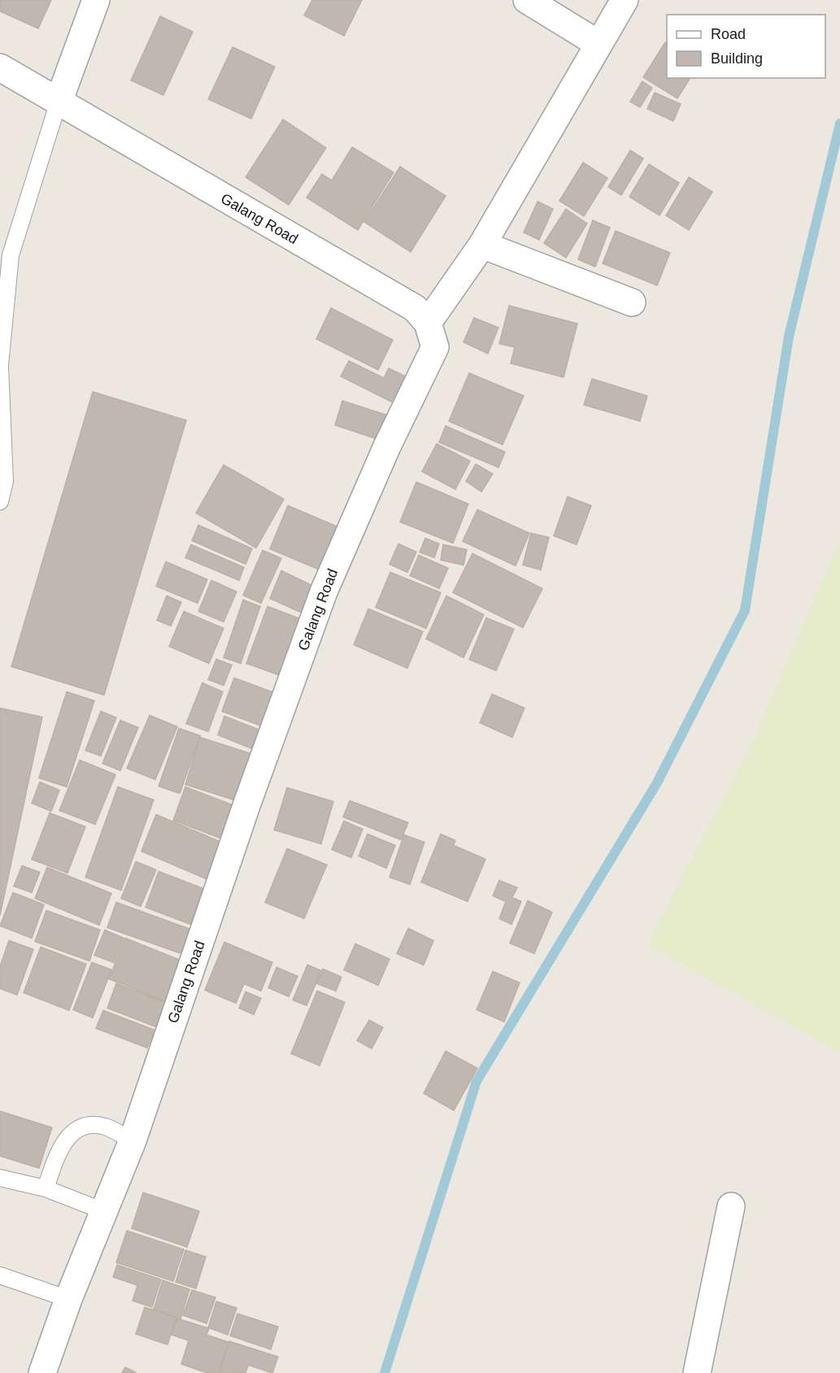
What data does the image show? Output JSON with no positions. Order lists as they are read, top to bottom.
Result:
{
  "streets": {
    "street": ["Galang Road"]
  },
  "legend": ["Road", "Building"]
}
